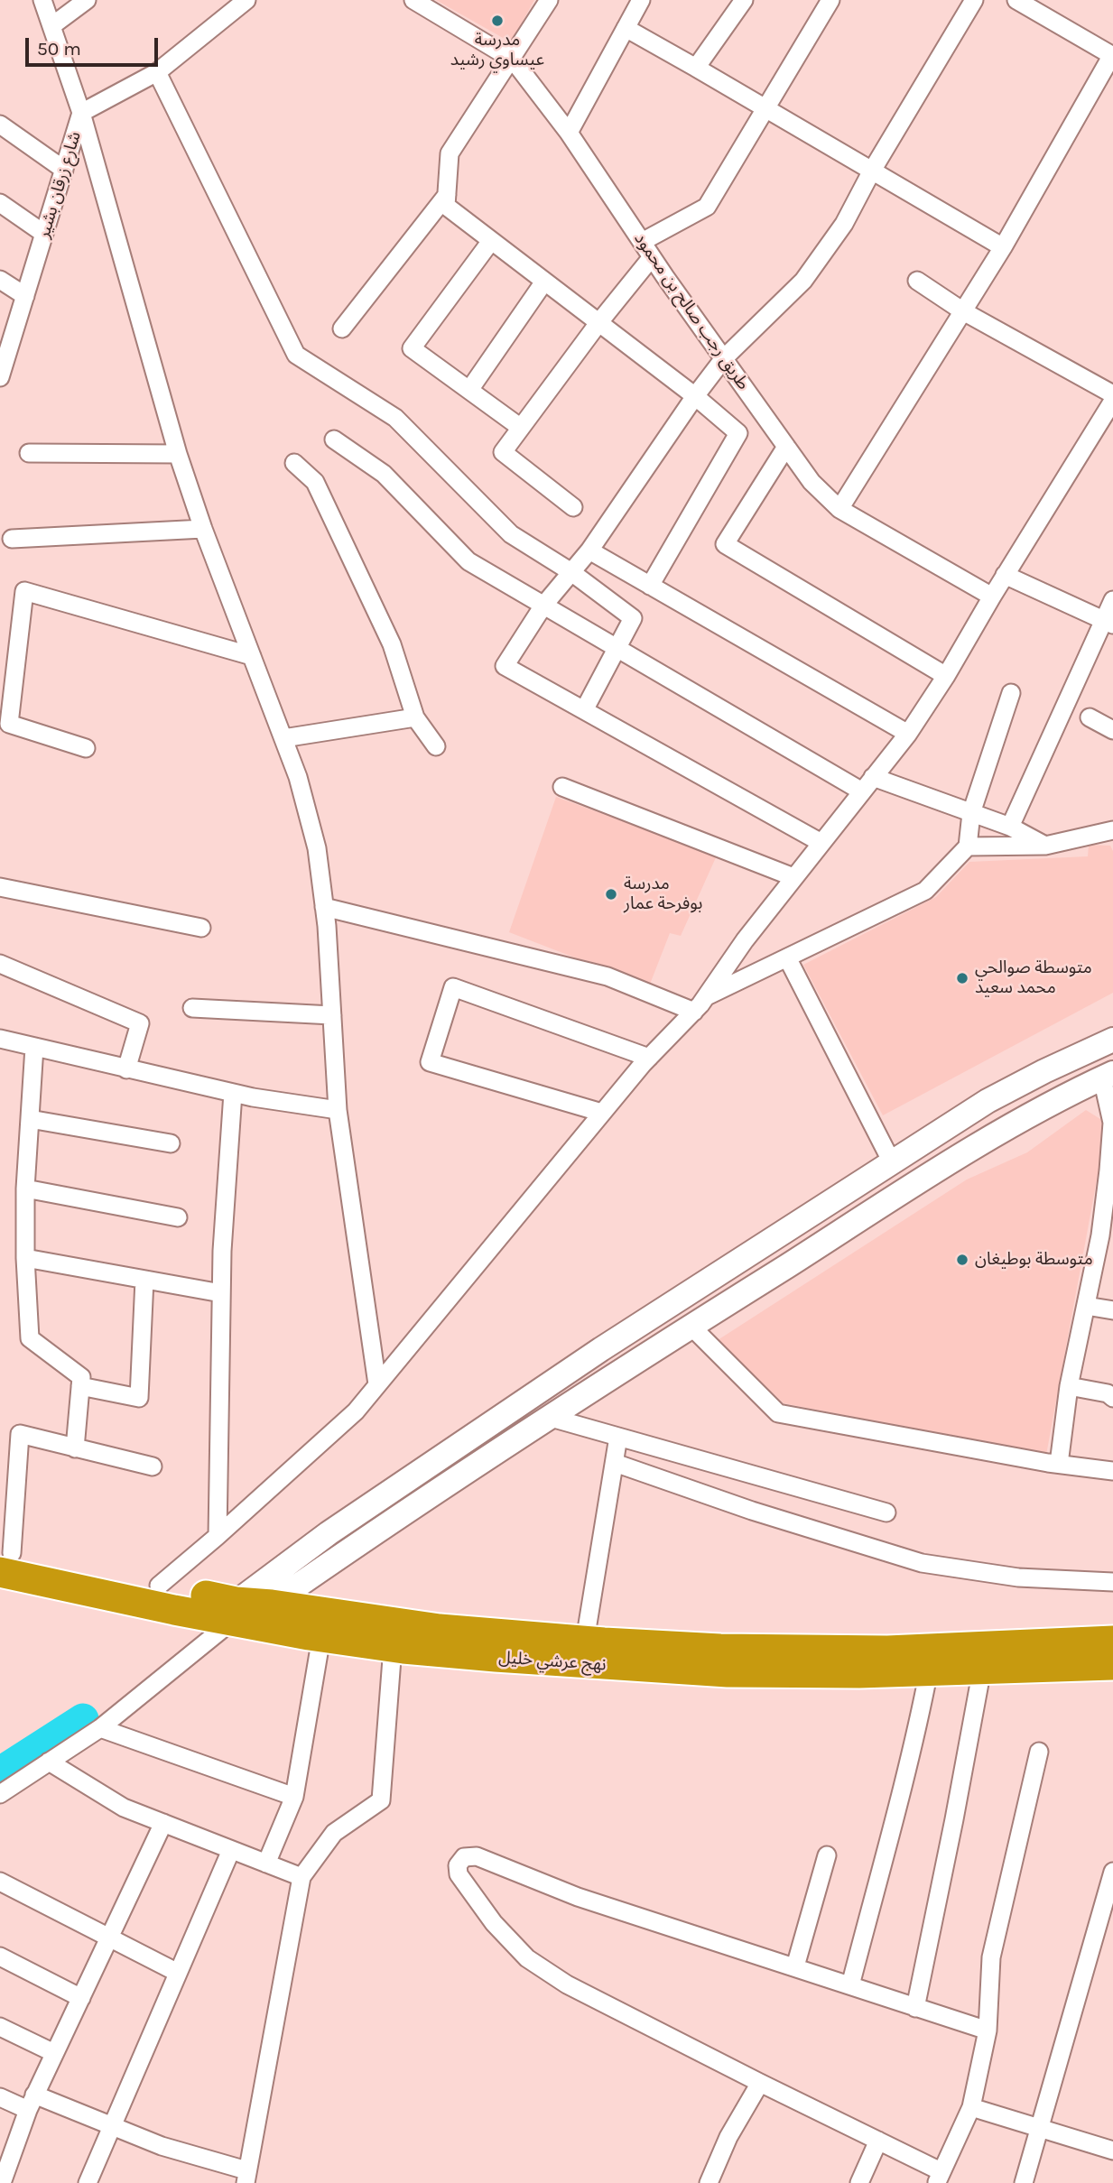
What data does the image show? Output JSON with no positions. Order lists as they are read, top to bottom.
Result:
{
  "streets": {
    "highway": ["نهج عرشي خليل"],
    "street": ["شارع زرقان بشير", "طريق رجب صالح بن محمود"]
  },
  "places": [
    "مدرسة عيساوي رشيد",
    "مدرسة بوفرحة عمار",
    "متوسطة صوالحي محمد سعيد",
    "متوسطة بوطيغان"
  ],
  "scale_bar": "50 m"
}
